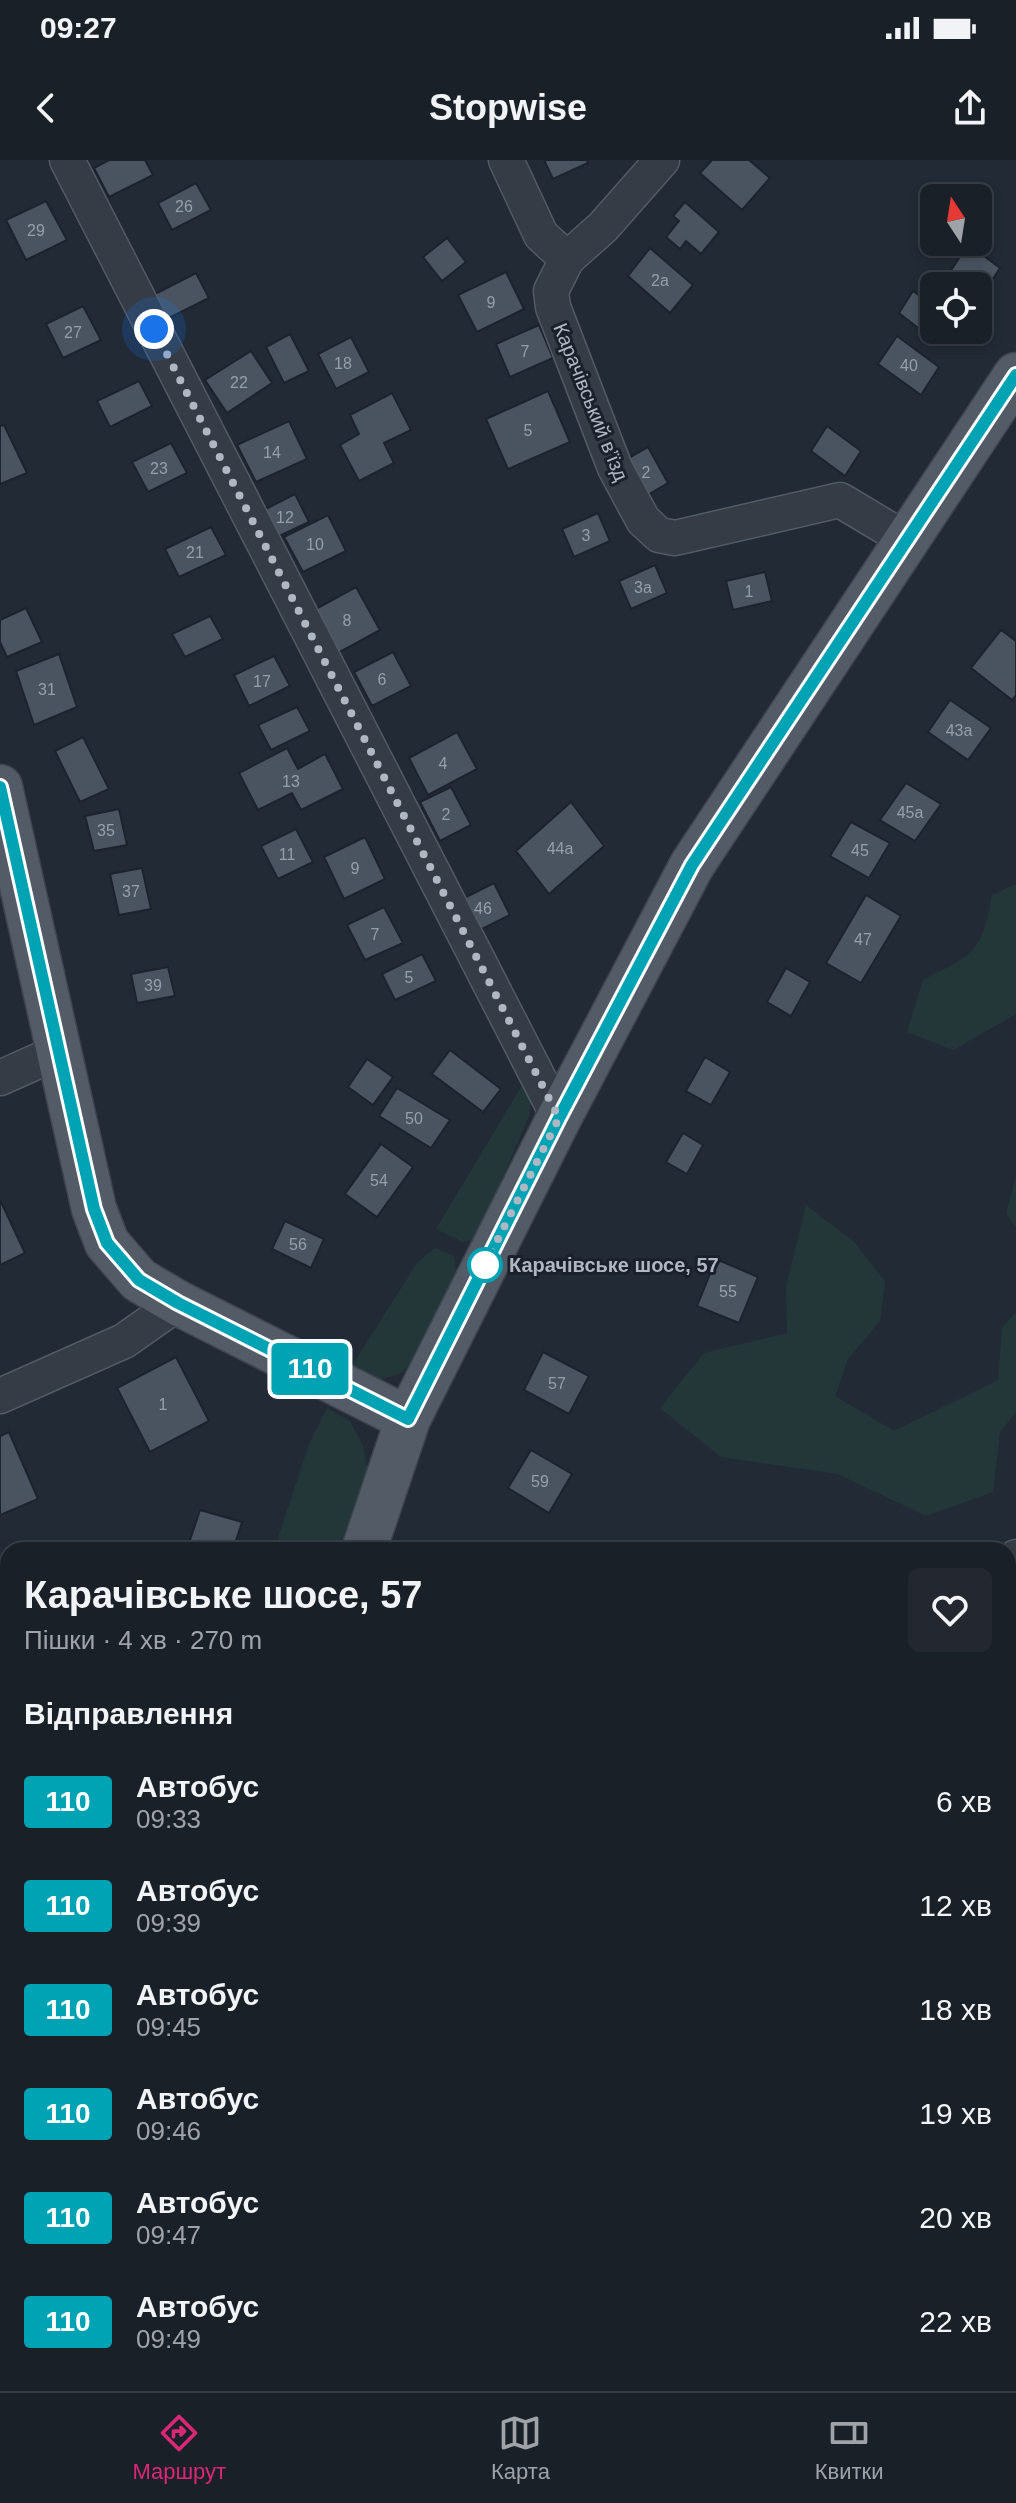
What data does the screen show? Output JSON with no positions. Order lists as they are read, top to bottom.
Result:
{
  "streets": {
    "street": ["Карачівський в’їзд"]
  },
  "places": ["Карачівське шосе, 57"],
  "lines": ["bus line 110"],
  "house_numbers": [
    "26",
    "29",
    "2а",
    "9",
    "27",
    "7",
    "18",
    "40",
    "22",
    "5",
    "14",
    "23",
    "2",
    "12",
    "3",
    "10",
    "21",
    "3а",
    "1",
    "8",
    "6",
    "17",
    "31",
    "43а",
    "4",
    "13",
    "45а",
    "2",
    "35",
    "44а",
    "45",
    "11",
    "9",
    "37",
    "46",
    "7",
    "47",
    "5",
    "39",
    "50",
    "54",
    "56",
    "55",
    "57",
    "1",
    "59"
  ],
  "north": "top",
  "page": {
    "status": "09:27",
    "header": "Stopwise",
    "on_map": "110",
    "heading": [
      ["Карачівське шосе, 57", "Пішки · 4 хв · 270 m"],
      "Відправлення"
    ],
    "list": [
      {
        "mark": "110",
        "name": "Автобус",
        "note": "09:33",
        "value": "6 хв"
      },
      {
        "mark": "110",
        "name": "Автобус",
        "note": "09:39",
        "value": "12 хв"
      },
      {
        "mark": "110",
        "name": "Автобус",
        "note": "09:45",
        "value": "18 хв"
      },
      {
        "mark": "110",
        "name": "Автобус",
        "note": "09:46",
        "value": "19 хв"
      },
      {
        "mark": "110",
        "name": "Автобус",
        "note": "09:47",
        "value": "20 хв"
      },
      {
        "mark": "110",
        "name": "Автобус",
        "note": "09:49",
        "value": "22 хв"
      }
    ],
    "tabs": ["Маршрут", "Карта", "Квитки"]
  }
}
